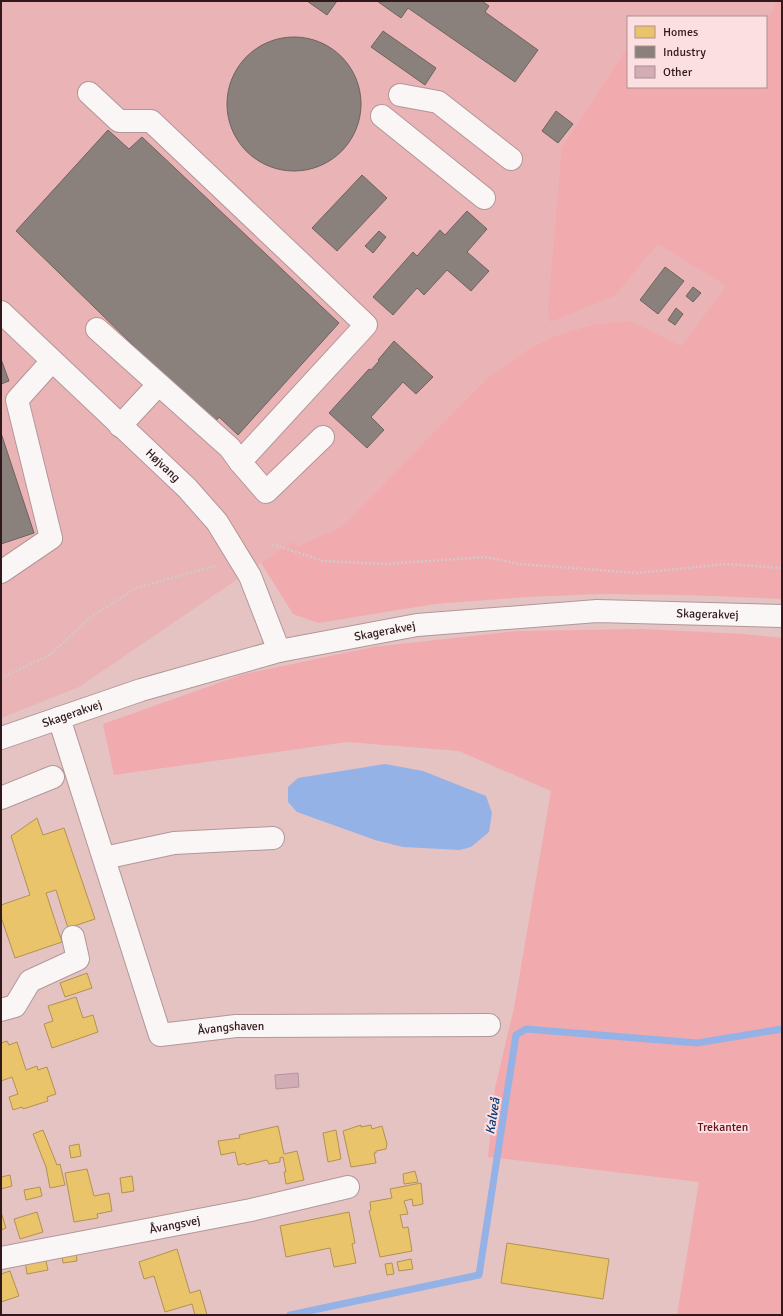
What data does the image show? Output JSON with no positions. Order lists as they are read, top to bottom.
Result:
{
  "streets": {
    "street": [
      "Højvang",
      "Skagerakvej",
      "Åvangshaven",
      "Åvangsvej"
    ]
  },
  "crossings": [
    ["Højvang", "Skagerakvej"],
    ["Skagerakvej", "Åvangshaven"]
  ],
  "water": ["Kalveå"],
  "parks": ["Trekanten"],
  "legend": ["Homes", "Industry", "Other"]
}
